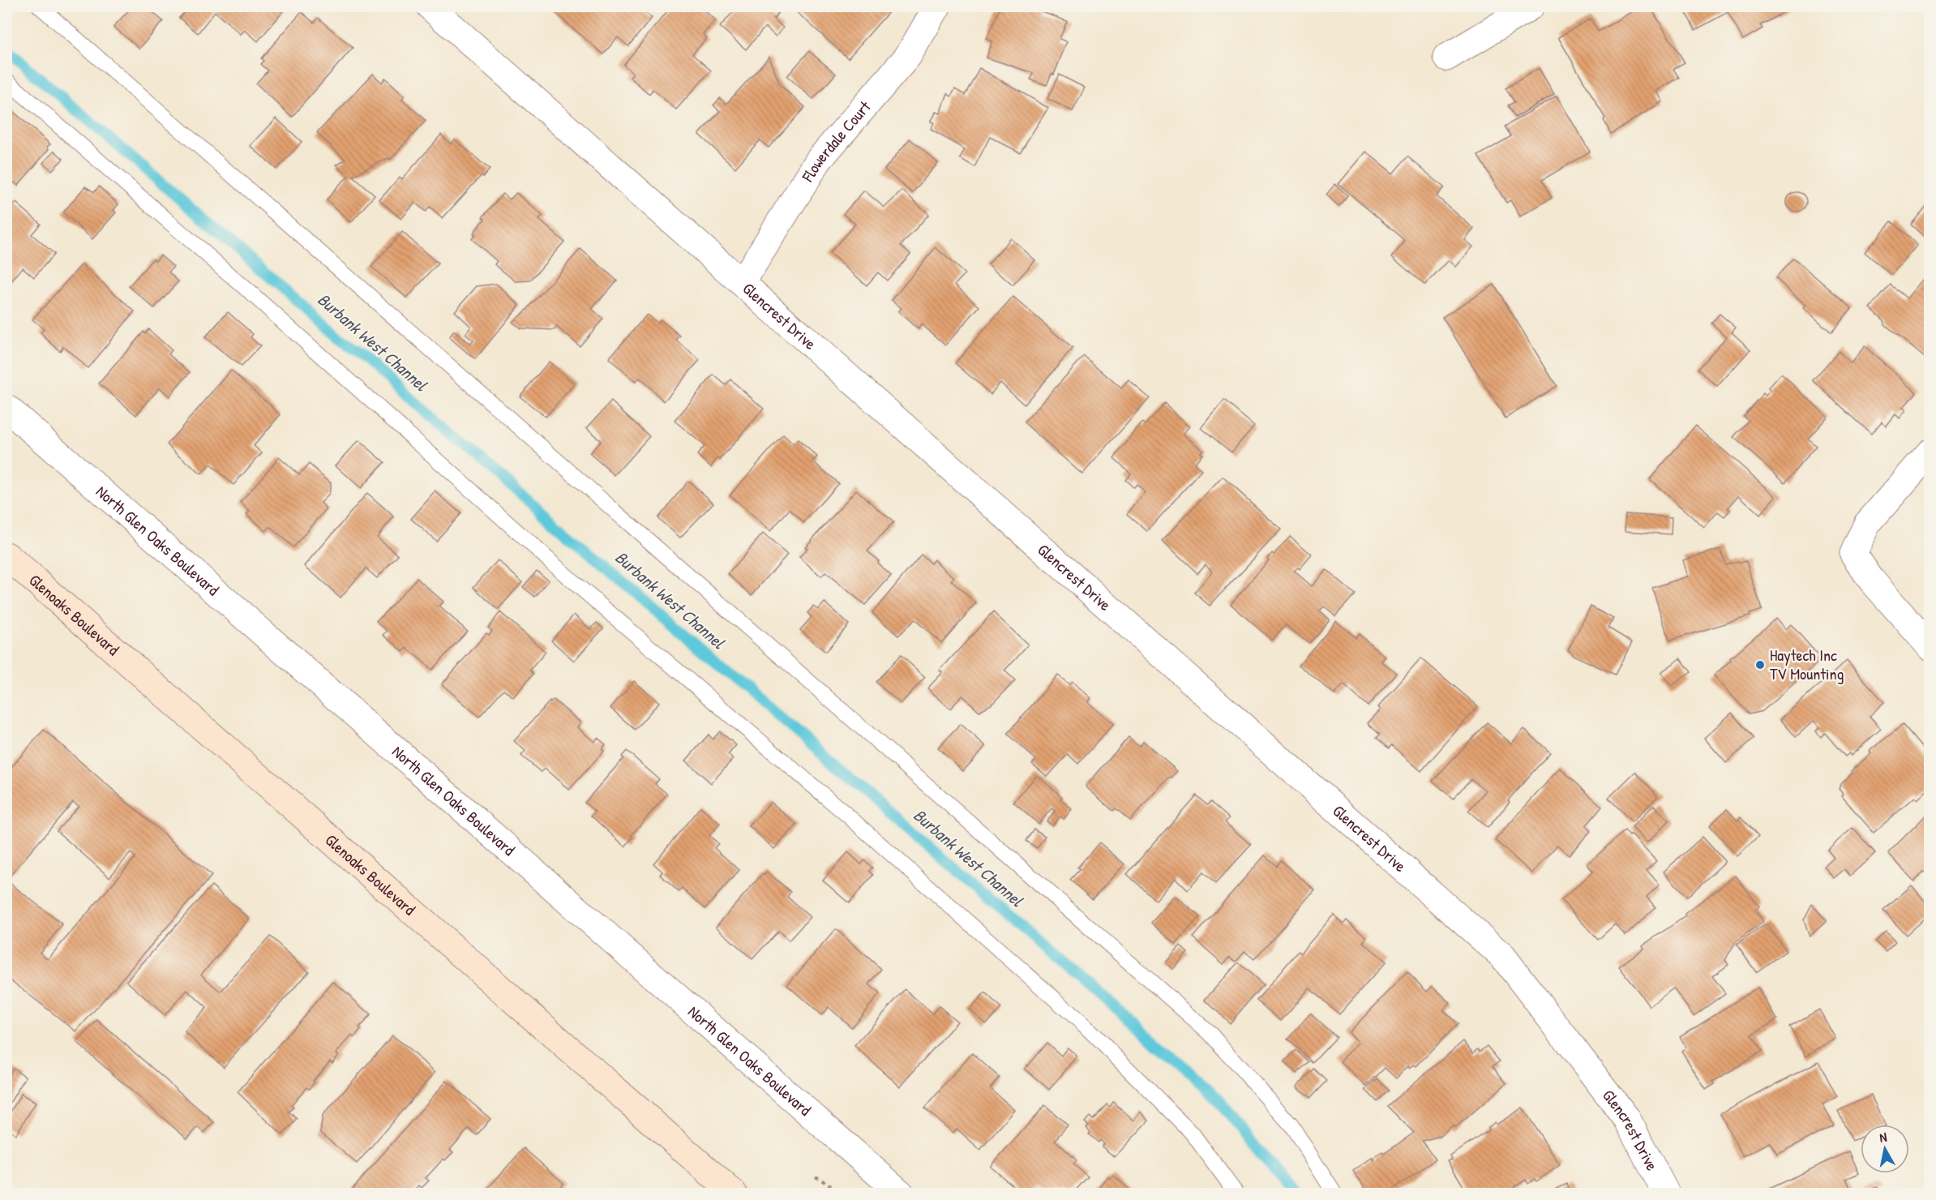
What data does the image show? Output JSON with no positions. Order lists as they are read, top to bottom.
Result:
{
  "streets": {
    "main road": ["Glenoaks Boulevard"],
    "street": ["Flowerdale Court", "Glencrest Drive", "North Glen Oaks Boulevard"]
  },
  "crossings": [
    ["Flowerdale Court", "Glencrest Drive"]
  ],
  "water": ["Burbank West Channel"],
  "places": ["Haytech Inc TV Mounting"],
  "north": "top"
}
